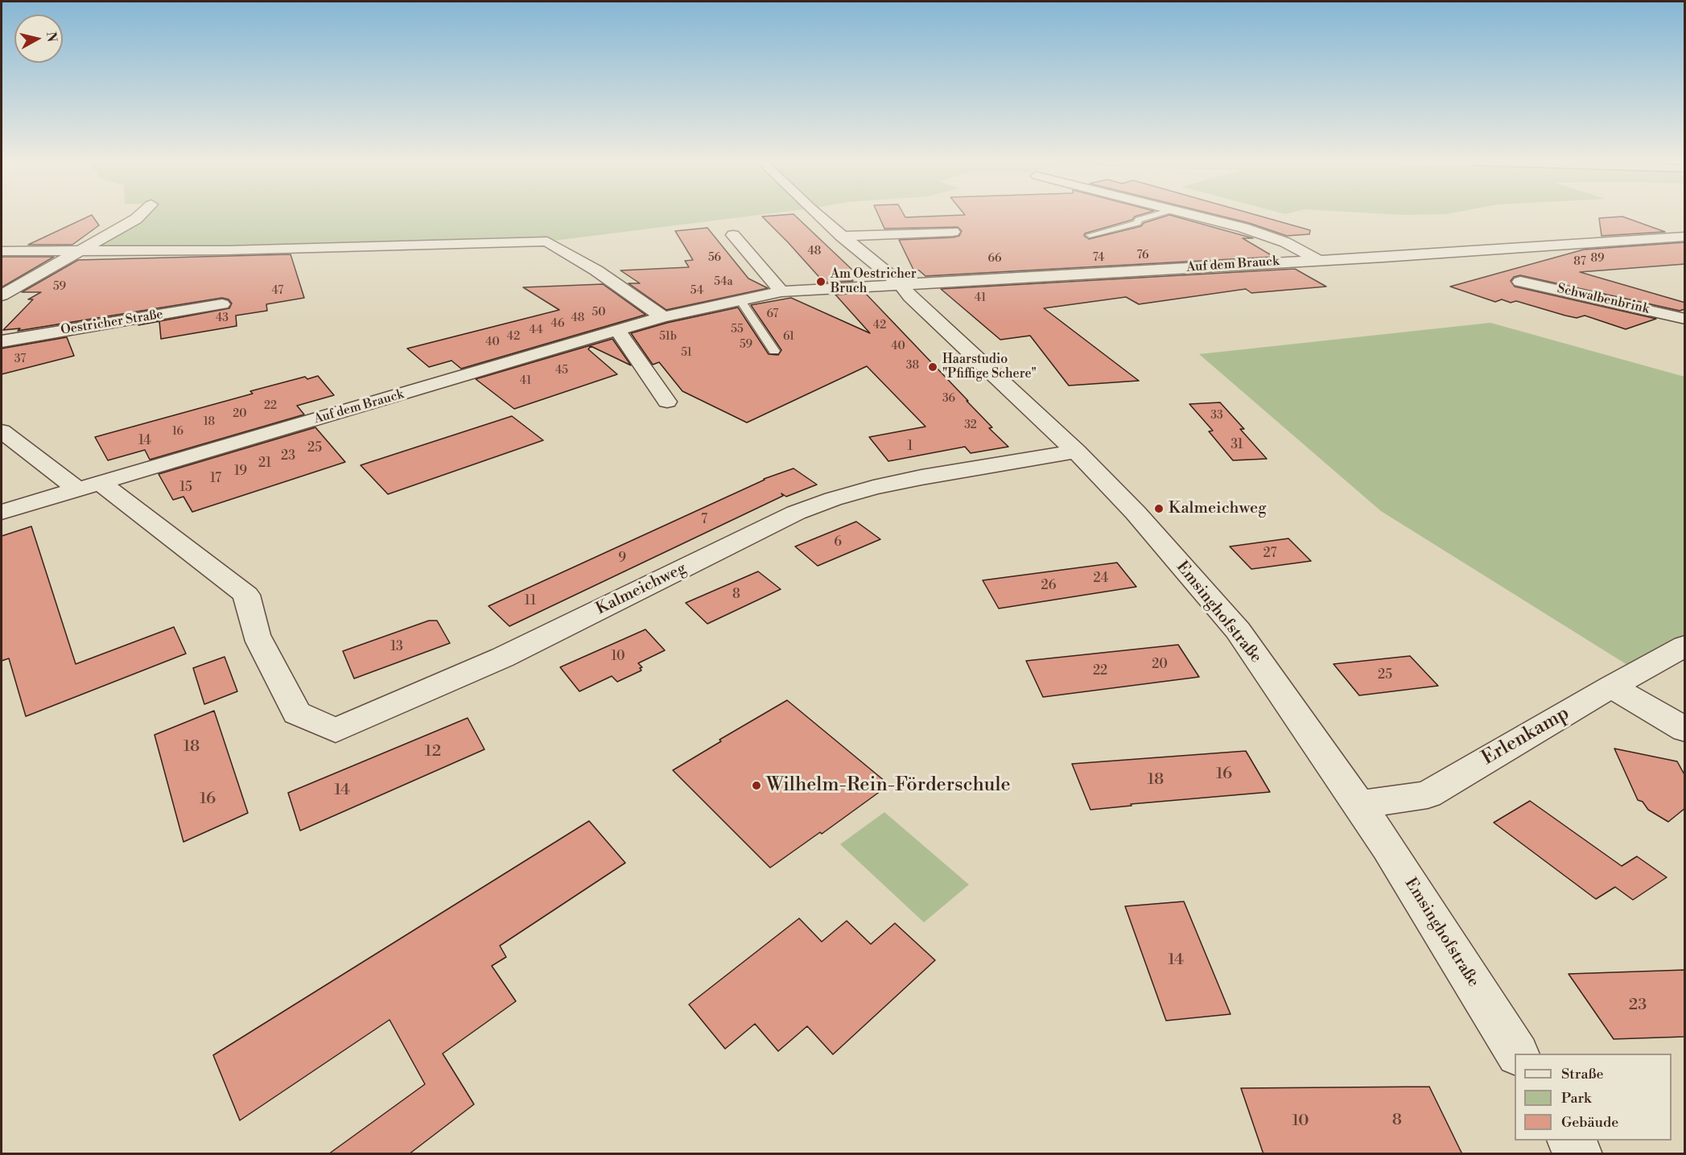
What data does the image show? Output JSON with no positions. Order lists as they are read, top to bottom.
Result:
{
  "streets": {
    "street": [
      "Auf dem Brauck",
      "Schwalbenbrink",
      "Oestricher Straße",
      "Kalmeichweg",
      "Emsinghofstraße",
      "Erlenkamp"
    ]
  },
  "crossings": [
    ["Auf dem Brauck", "Kalmeichweg"],
    ["Auf dem Brauck", "Emsinghofstraße"],
    ["Kalmeichweg", "Emsinghofstraße"],
    ["Emsinghofstraße", "Erlenkamp"]
  ],
  "places": [
    "Am Oestricher Bruch",
    "Haarstudio \"Pfiffige Schere\"",
    "Kalmeichweg",
    "Wilhelm-Rein-Förderschule"
  ],
  "house_numbers": [
    "48",
    "76",
    "56",
    "74",
    "66",
    "89",
    "87",
    "54a",
    "59",
    "47",
    "54",
    "41",
    "50",
    "67",
    "43",
    "48",
    "46",
    "42",
    "55",
    "44",
    "42",
    "51b",
    "61",
    "40",
    "59",
    "40",
    "51",
    "37",
    "38",
    "45",
    "41",
    "36",
    "22",
    "20",
    "33",
    "18",
    "32",
    "16",
    "14",
    "31",
    "1",
    "25",
    "23",
    "21",
    "19",
    "17",
    "15",
    "7",
    "6",
    "27",
    "9",
    "24",
    "26",
    "8",
    "11",
    "13",
    "10",
    "20",
    "22",
    "25",
    "18",
    "12",
    "16",
    "18",
    "14",
    "16",
    "14",
    "23",
    "8",
    "10"
  ],
  "legend": ["Straße", "Park", "Gebäude"],
  "north": "right"
}
